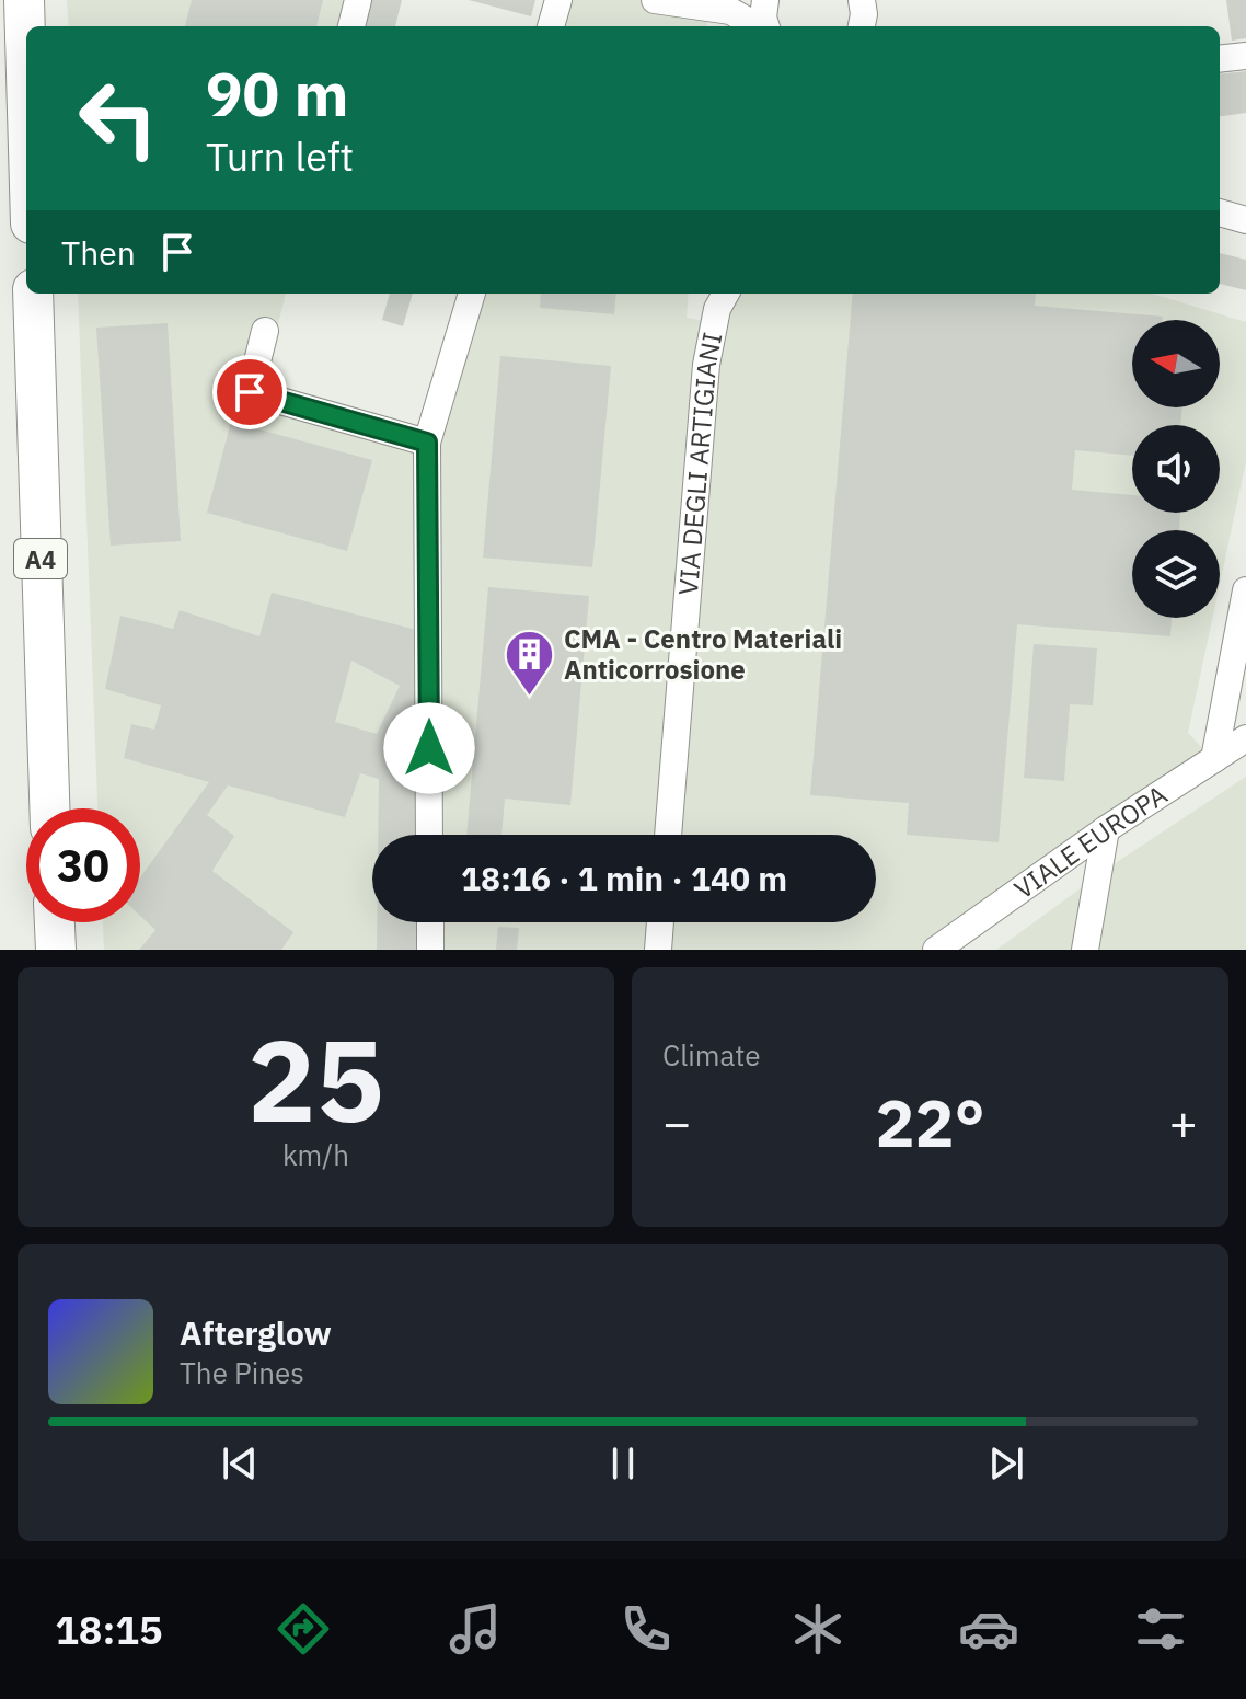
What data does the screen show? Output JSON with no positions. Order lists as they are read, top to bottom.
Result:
{
  "streets": {
    "highway": ["A4"],
    "street": ["VIA DEGLI ARTIGIANI", "VIALE EUROPA"]
  },
  "places": {
    "building": ["CMA - Centro Materiali Anticorrosione"]
  },
  "north": "left",
  "page": {
    "turn": ["90 m", "Turn left"],
    "then": "Then",
    "limit": "30",
    "trip": "18:16 · 1 min · 140 m",
    "tile": [
      ["25", "km/h"],
      "Climate"
    ],
    "heat": ["−", "22°", "+"],
    "song": ["Afterglow", "The Pines"],
    "tabs": "18:15"
  }
}
